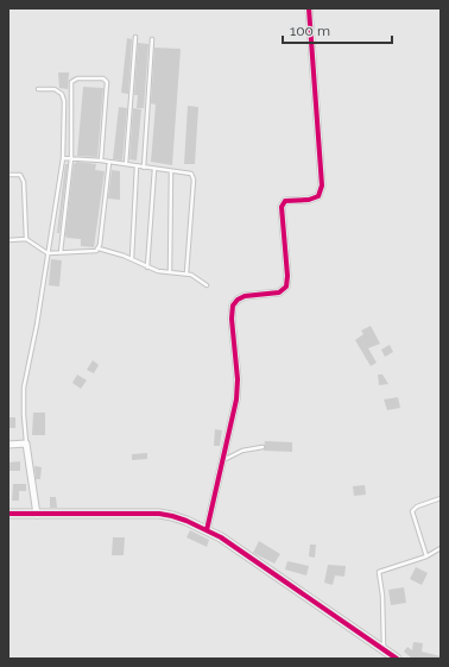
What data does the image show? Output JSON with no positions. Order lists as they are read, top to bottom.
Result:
{
  "scale_bar": "100 m"
}
